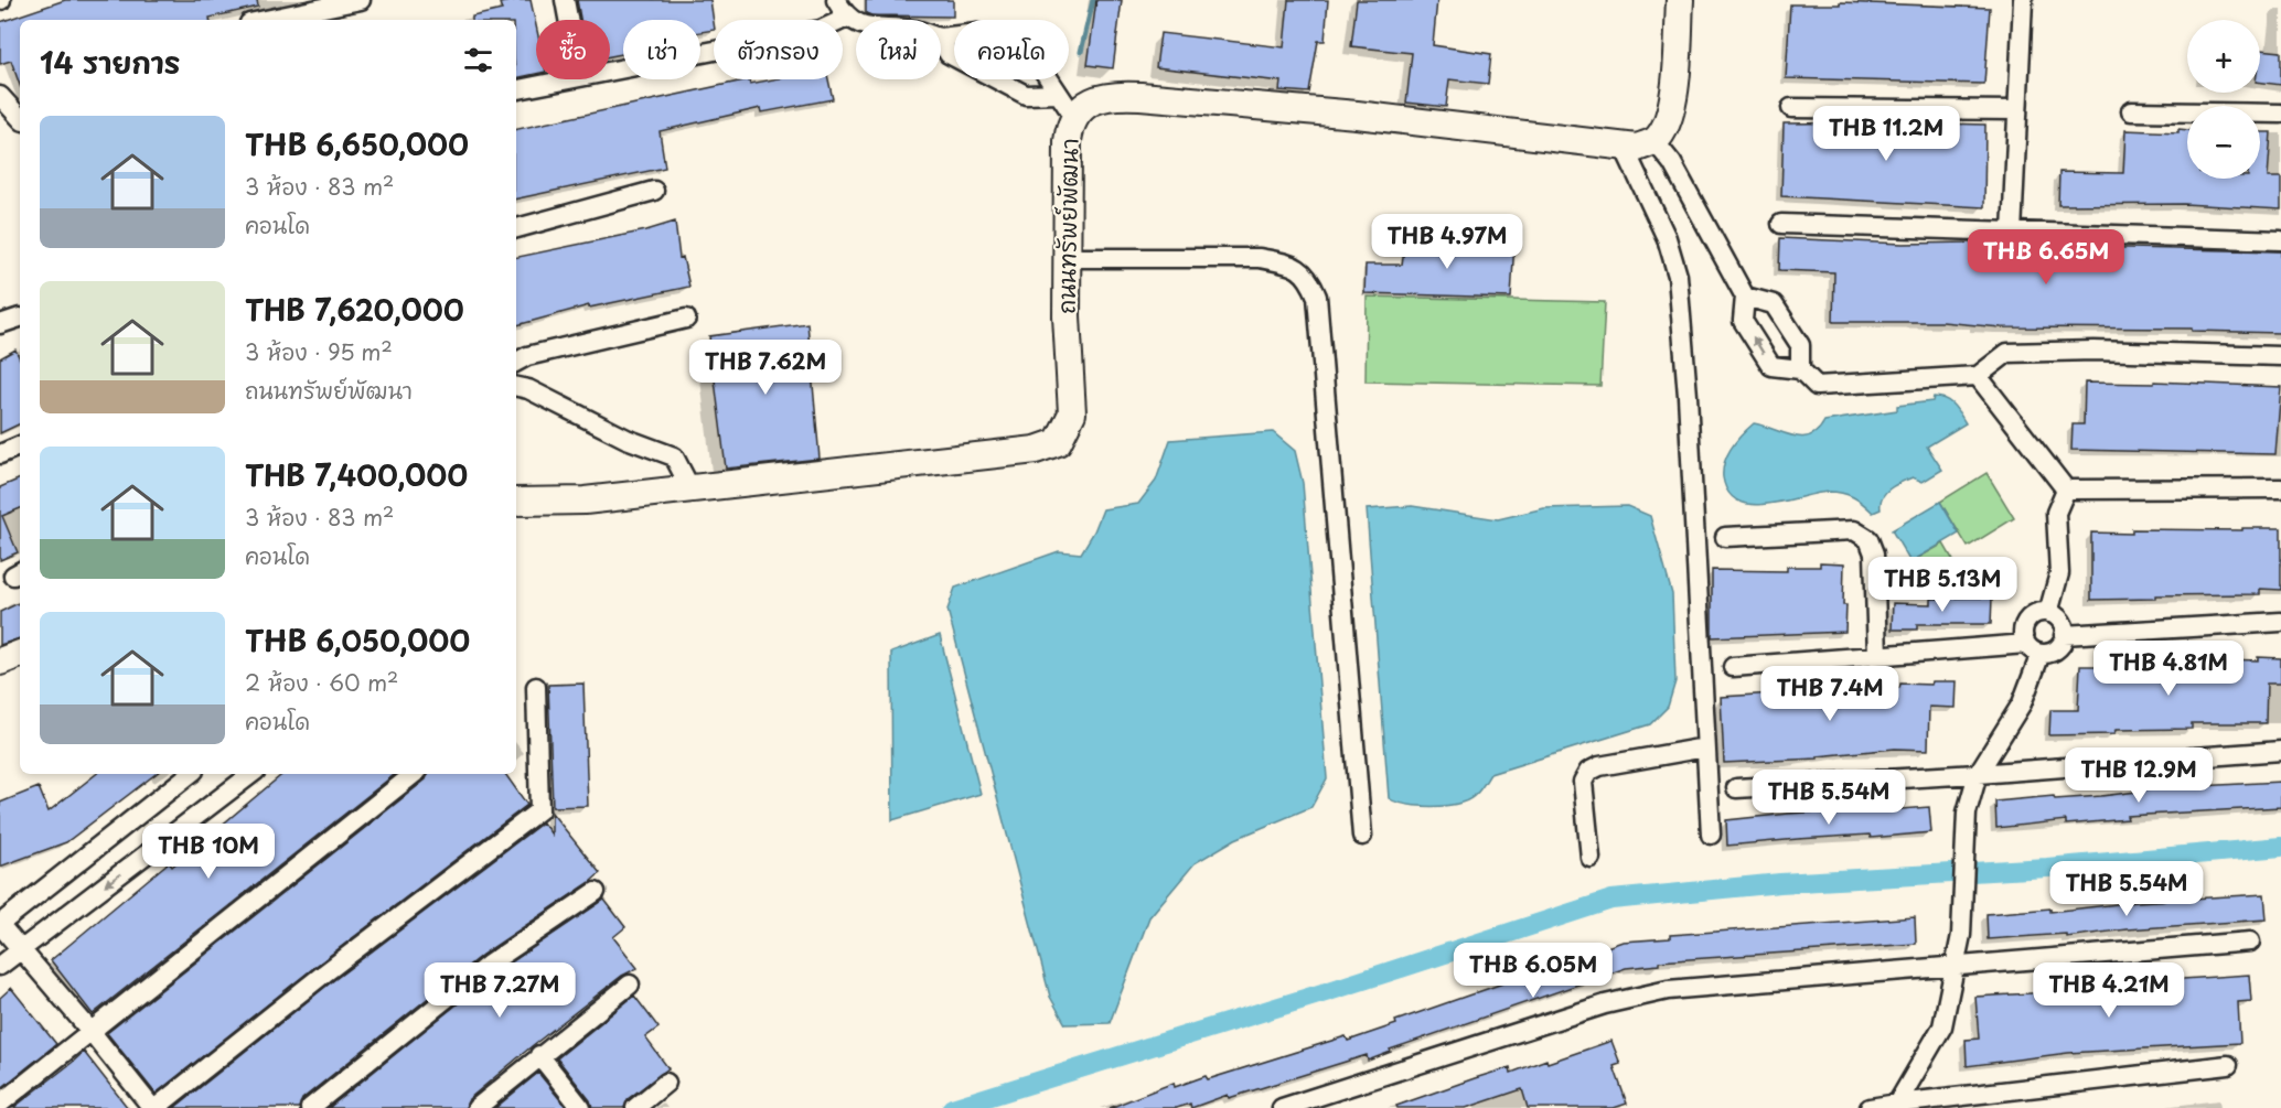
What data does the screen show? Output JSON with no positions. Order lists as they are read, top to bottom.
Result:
{
  "streets": {
    "street": ["ถนนทรัพย์พัฒนา"]
  },
  "page": {
    "map_buttons": ["+", "−"],
    "chip": [
      "ซื้อ",
      "เช่า",
      "ตัวกรอง",
      "ใหม่",
      "คอนโด"
    ],
    "heading": "14 รายการ",
    "list": [
      {
        "name": "THB 6,650,000",
        "note": "3 ห้อง · 83 m² · คอนโด"
      },
      {
        "name": "THB 7,620,000",
        "note": "3 ห้อง · 95 m² · ถนนทรัพย์พัฒนา"
      },
      {
        "name": "THB 7,400,000",
        "note": "3 ห้อง · 83 m² · คอนโด"
      },
      {
        "name": "THB 6,050,000",
        "note": "2 ห้อง · 60 m² · คอนโด"
      }
    ],
    "price": [
      "THB 11.2M",
      "THB 4.97M",
      "THB 6.65M",
      "THB 7.62M",
      "THB 5.13M",
      "THB 4.81M",
      "THB 7.4M",
      "THB 12.9M",
      "THB 5.54M",
      "THB 10M",
      "THB 5.54M",
      "THB 6.05M",
      "THB 7.27M",
      "THB 4.21M"
    ]
  }
}
